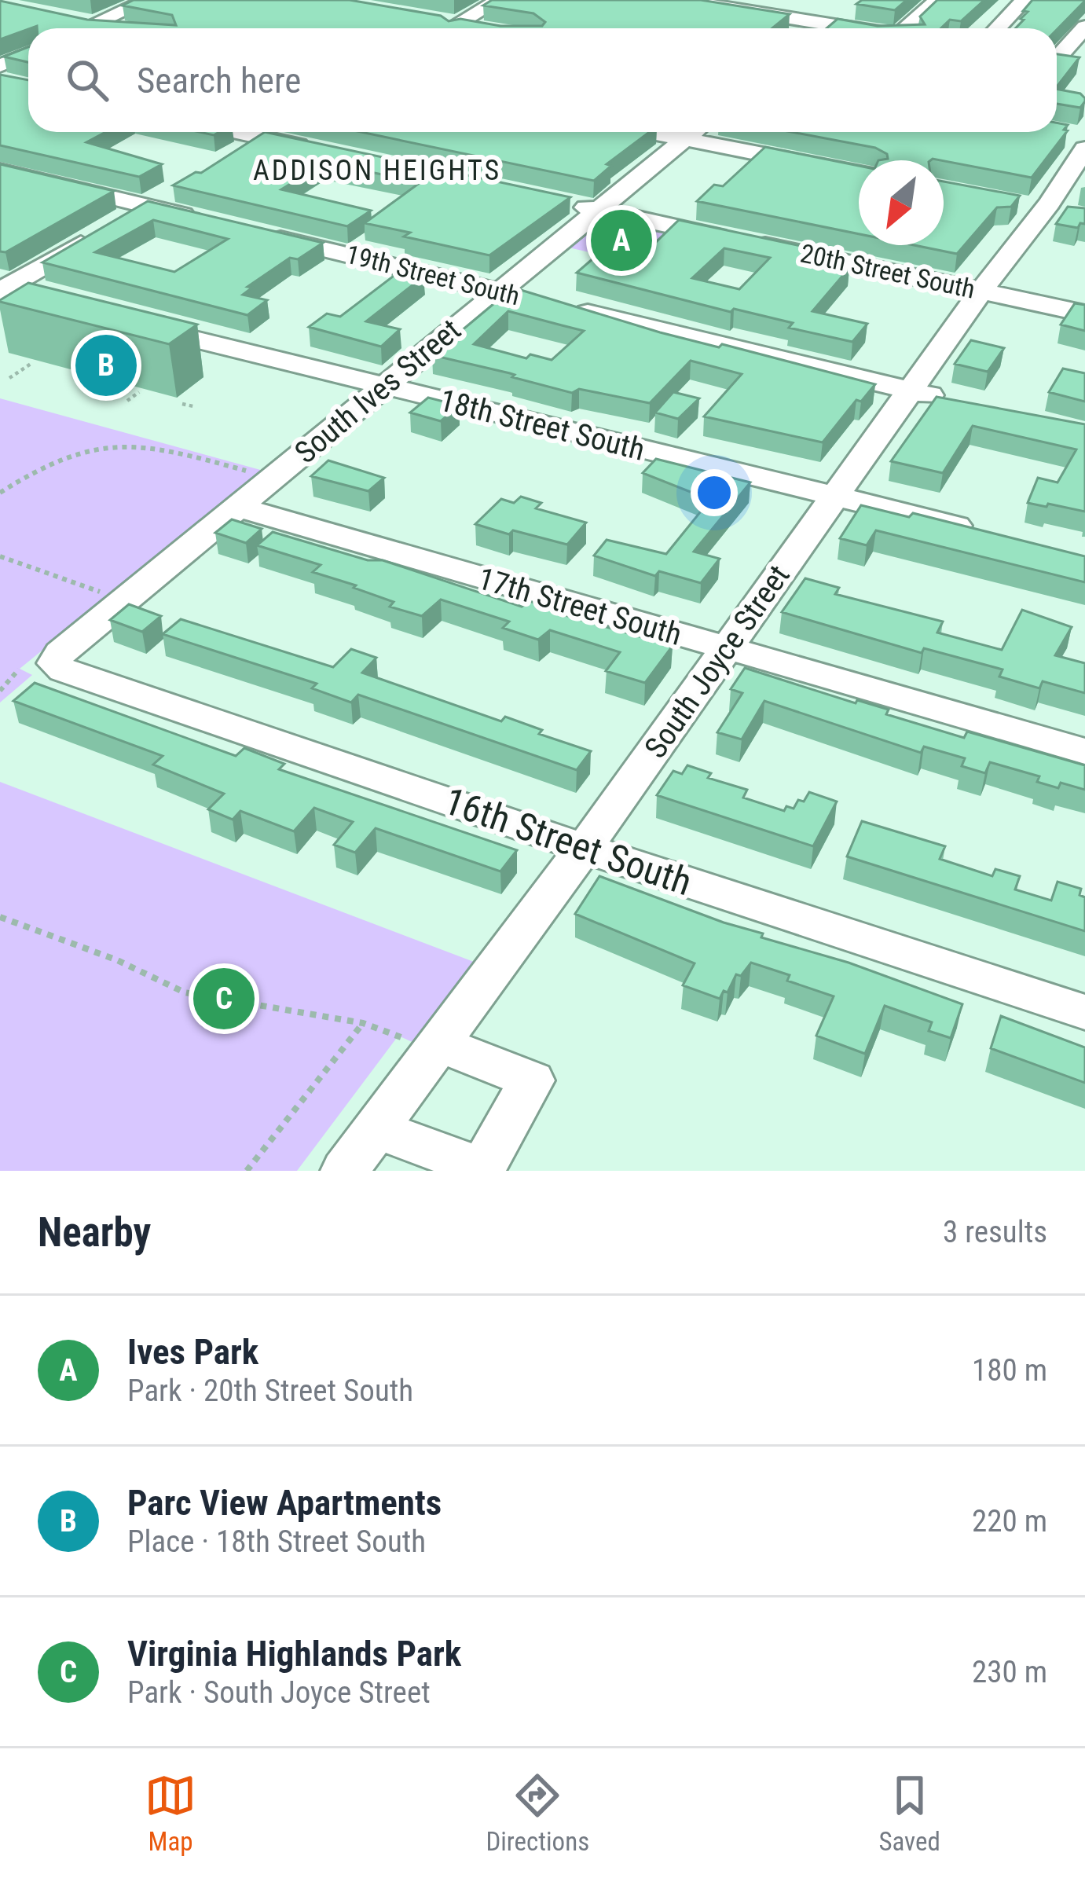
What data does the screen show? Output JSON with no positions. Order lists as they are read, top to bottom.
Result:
{
  "streets": {
    "street": [
      "20th Street South",
      "19th Street South",
      "South Ives Street",
      "18th Street South",
      "17th Street South",
      "South Joyce Street",
      "16th Street South"
    ]
  },
  "crossings": [
    ["20th Street South", "South Ives Street"],
    ["20th Street South", "South Joyce Street"],
    ["19th Street South", "South Ives Street"],
    ["19th Street South", "South Joyce Street"],
    ["South Ives Street", "18th Street South"],
    ["South Ives Street", "17th Street South"],
    ["South Ives Street", "16th Street South"],
    ["18th Street South", "South Joyce Street"],
    ["17th Street South", "South Joyce Street"],
    ["South Joyce Street", "16th Street South"]
  ],
  "districts": ["ADDISON HEIGHTS"],
  "north": "bottom left",
  "page": {
    "search": "Search here",
    "pins": ["A", "B", "C"],
    "heading": ["Nearby", "3 results"],
    "list": [
      {
        "mark": "A",
        "name": "Ives Park",
        "note": "Park · 20th Street South",
        "value": "180 m"
      },
      {
        "mark": "B",
        "name": "Parc View Apartments",
        "note": "Place · 18th Street South",
        "value": "220 m"
      },
      {
        "mark": "C",
        "name": "Virginia Highlands Park",
        "note": "Park · South Joyce Street",
        "value": "230 m"
      }
    ],
    "nav": ["Map", "Directions", "Saved"]
  }
}
